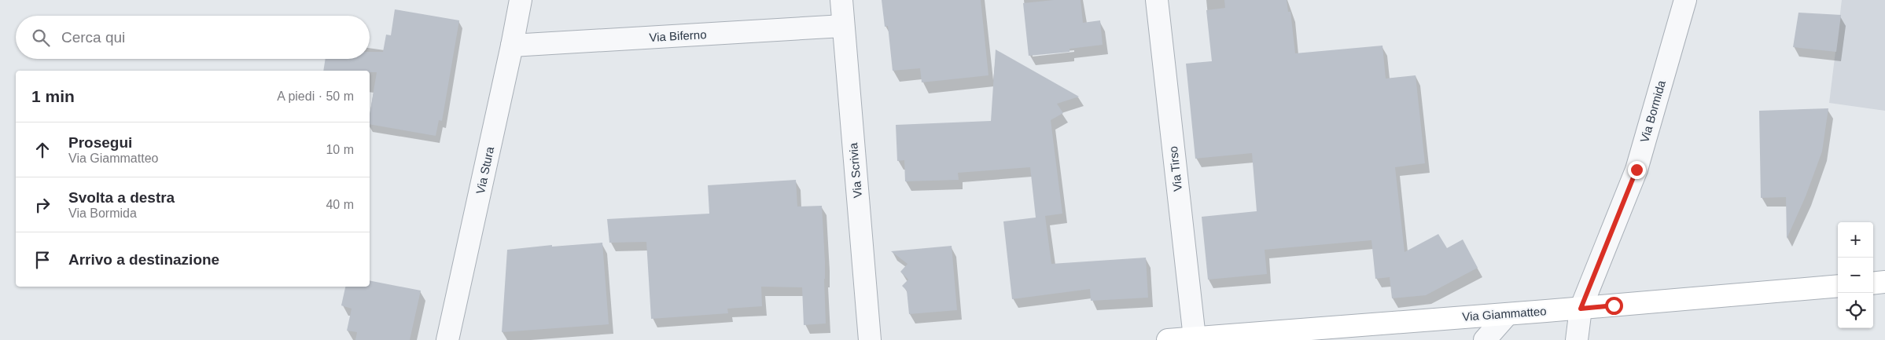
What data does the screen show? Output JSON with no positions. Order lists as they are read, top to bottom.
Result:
{
  "streets": {
    "street": [
      "Via Biferno",
      "Via Bormida",
      "Via Tirso",
      "Via Stura",
      "Via Scrivia",
      "Via Giammatteo"
    ]
  },
  "crossings": [
    ["Via Biferno", "Via Stura"],
    ["Via Biferno", "Via Scrivia"],
    ["Via Bormida", "Via Giammatteo"],
    ["Via Tirso", "Via Giammatteo"]
  ],
  "page": {
    "search": "Cerca qui",
    "heading": ["1 min", "A piedi · 50 m"],
    "list": [
      ["Prosegui", "Via Giammatteo", "10 m"],
      ["Svolta a destra", "Via Bormida", "40 m"],
      "Arrivo a destinazione"
    ],
    "map_buttons": ["+", "−"]
  }
}
